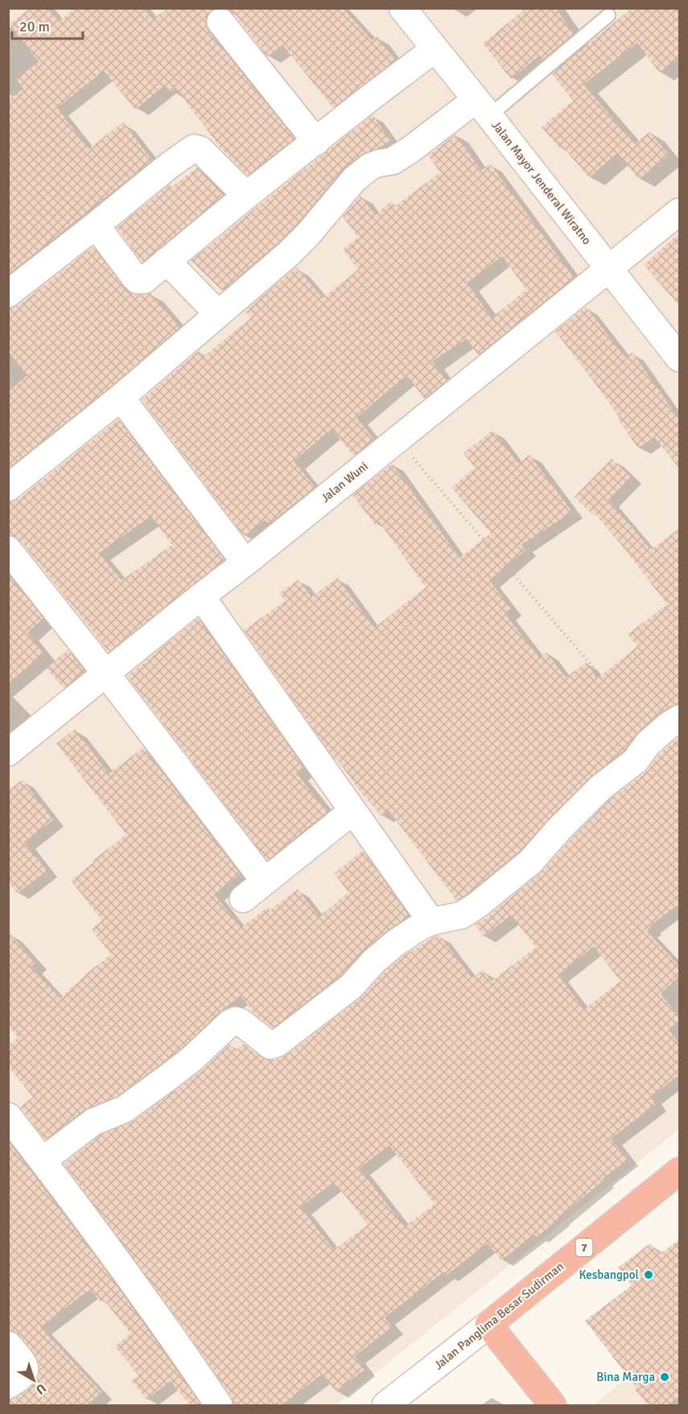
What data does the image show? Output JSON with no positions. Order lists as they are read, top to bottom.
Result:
{
  "streets": {
    "highway": ["7", "Jalan Panglima Besar Sudirman"],
    "street": ["Jalan Mayor Jenderal Wiratno", "Jalan Wuni"]
  },
  "crossings": [
    ["Jalan Mayor Jenderal Wiratno", "Jalan Wuni"]
  ],
  "places": ["Kesbangpol", "Bina Marga"],
  "scale_bar": "20 m",
  "north": "bottom right"
}
